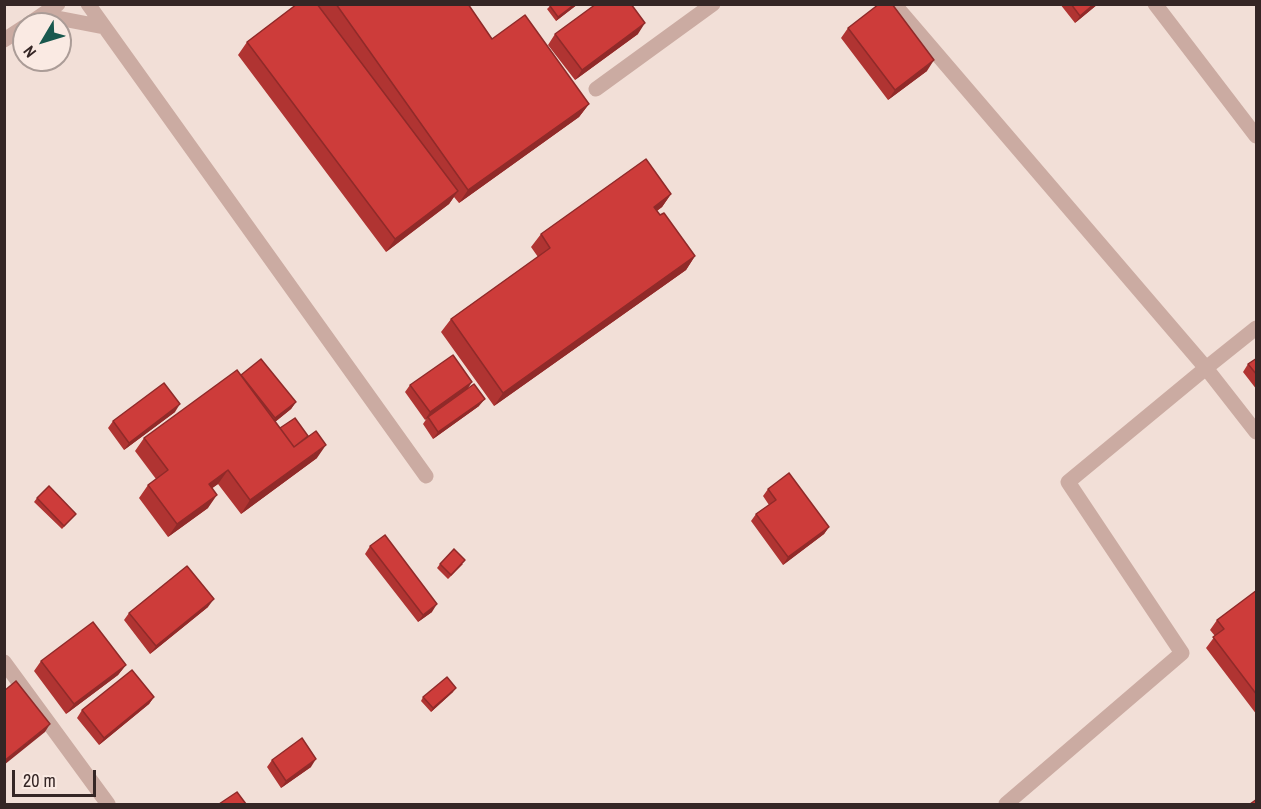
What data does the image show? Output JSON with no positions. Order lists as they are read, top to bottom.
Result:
{
  "scale_bar": "20 m",
  "north": "bottom left"
}
